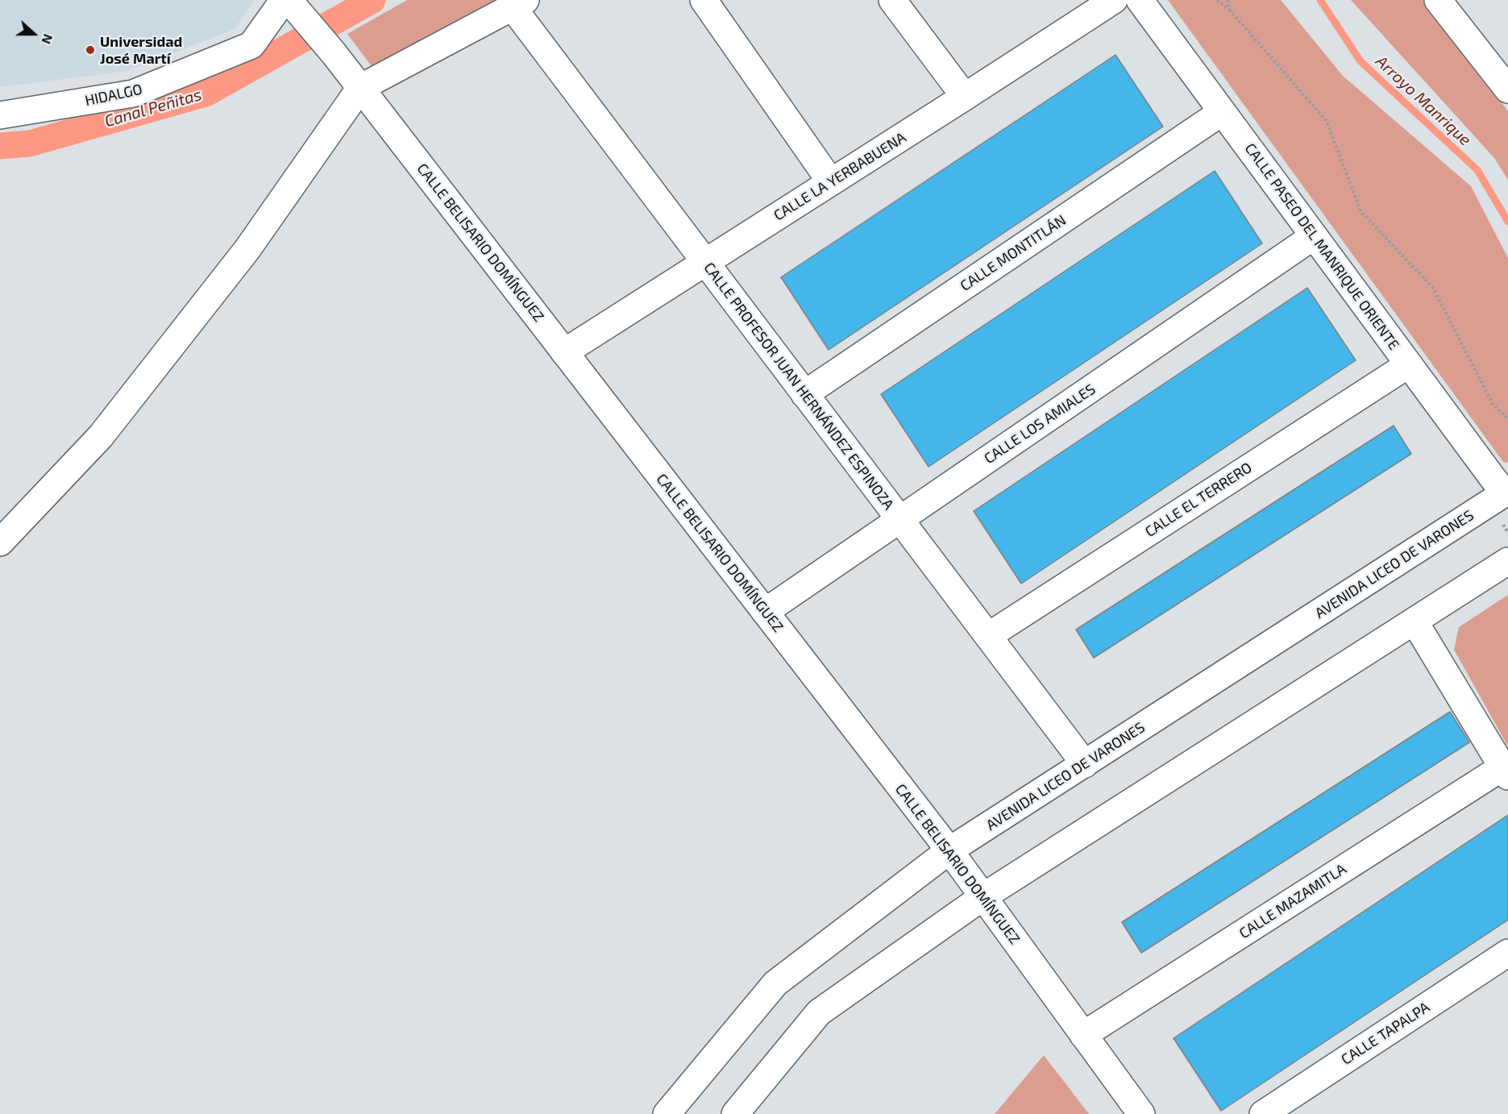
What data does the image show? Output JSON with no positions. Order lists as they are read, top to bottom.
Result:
{
  "streets": {
    "street": [
      "HIDALGO",
      "CALLE LA YERBABUENA",
      "CALLE BELISARIO DOMÍNGUEZ",
      "CALLE PASEO DEL MANRIQUE ORIENTE",
      "CALLE MONTITLÁN",
      "CALLE PROFESOR JUAN HERNÁNDEZ ESPINOZA",
      "CALLE LOS AMIALES",
      "CALLE EL TERRERO",
      "AVENIDA LICEO DE VARONES",
      "CALLE MAZAMITLA",
      "CALLE TAPALPA"
    ]
  },
  "crossings": [
    ["HIDALGO", "CALLE BELISARIO DOMÍNGUEZ"],
    ["CALLE LA YERBABUENA", "CALLE BELISARIO DOMÍNGUEZ"],
    ["CALLE LA YERBABUENA", "CALLE PROFESOR JUAN HERNÁNDEZ ESPINOZA"],
    ["CALLE BELISARIO DOMÍNGUEZ", "CALLE LOS AMIALES"],
    ["CALLE BELISARIO DOMÍNGUEZ", "AVENIDA LICEO DE VARONES"],
    ["CALLE BELISARIO DOMÍNGUEZ", "CALLE MAZAMITLA"],
    ["CALLE PASEO DEL MANRIQUE ORIENTE", "CALLE MONTITLÁN"],
    ["CALLE PASEO DEL MANRIQUE ORIENTE", "CALLE LOS AMIALES"],
    ["CALLE PASEO DEL MANRIQUE ORIENTE", "CALLE EL TERRERO"],
    ["CALLE PASEO DEL MANRIQUE ORIENTE", "AVENIDA LICEO DE VARONES"],
    ["CALLE MONTITLÁN", "CALLE PROFESOR JUAN HERNÁNDEZ ESPINOZA"],
    ["CALLE PROFESOR JUAN HERNÁNDEZ ESPINOZA", "CALLE LOS AMIALES"],
    ["CALLE PROFESOR JUAN HERNÁNDEZ ESPINOZA", "CALLE EL TERRERO"],
    ["CALLE PROFESOR JUAN HERNÁNDEZ ESPINOZA", "AVENIDA LICEO DE VARONES"]
  ],
  "water": ["Arroyo Manrique", "Canal Peñitas"],
  "places": ["Universidad José Martí"],
  "north": "right"
}
